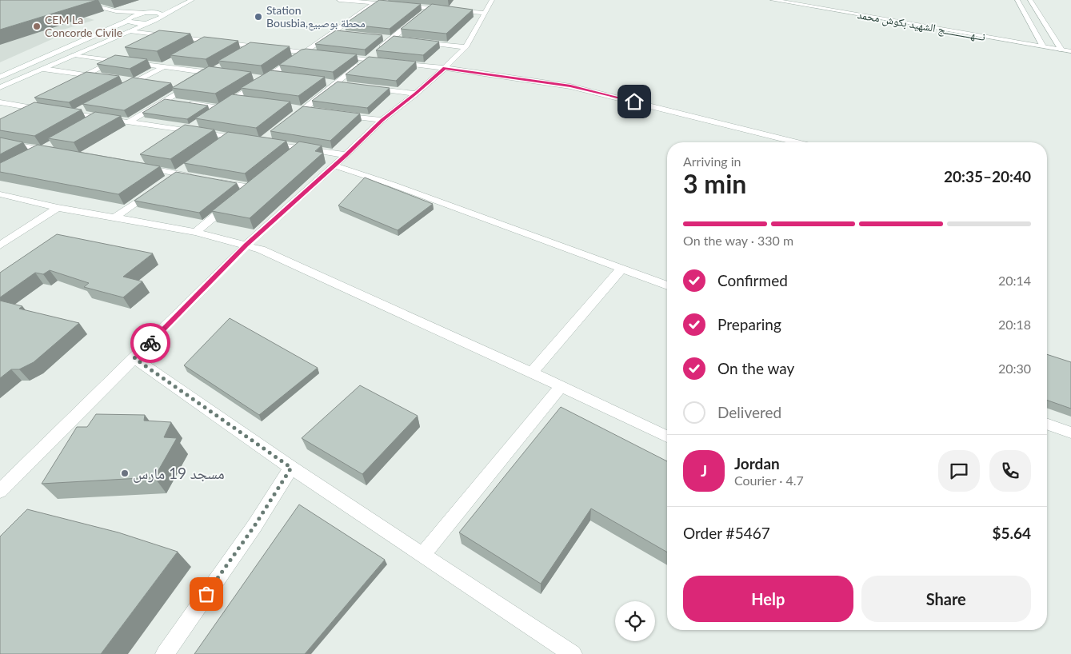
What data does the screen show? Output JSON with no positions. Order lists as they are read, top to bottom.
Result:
{
  "streets": {
    "street": ["نـــهـــــــــــج الشهيد بكوش محمد"]
  },
  "places": ["Station Bousbia,محطة بوصبيع", "CEM La Concorde Civile", "مسجد 19 مارس"],
  "page": {
    "heading": ["3 min", "Arriving in", "20:35–20:40"],
    "panel": [
      "Jordan",
      "Courier · 4.7",
      "Order #5467",
      "$5.64"
    ],
    "bar": "On the way · 330 m",
    "list": [
      ["Confirmed", "20:14"],
      ["Preparing", "20:18"],
      ["On the way", "20:30"],
      "Delivered"
    ],
    "round": "J",
    "buttons": ["Help", "Share"]
  }
}
